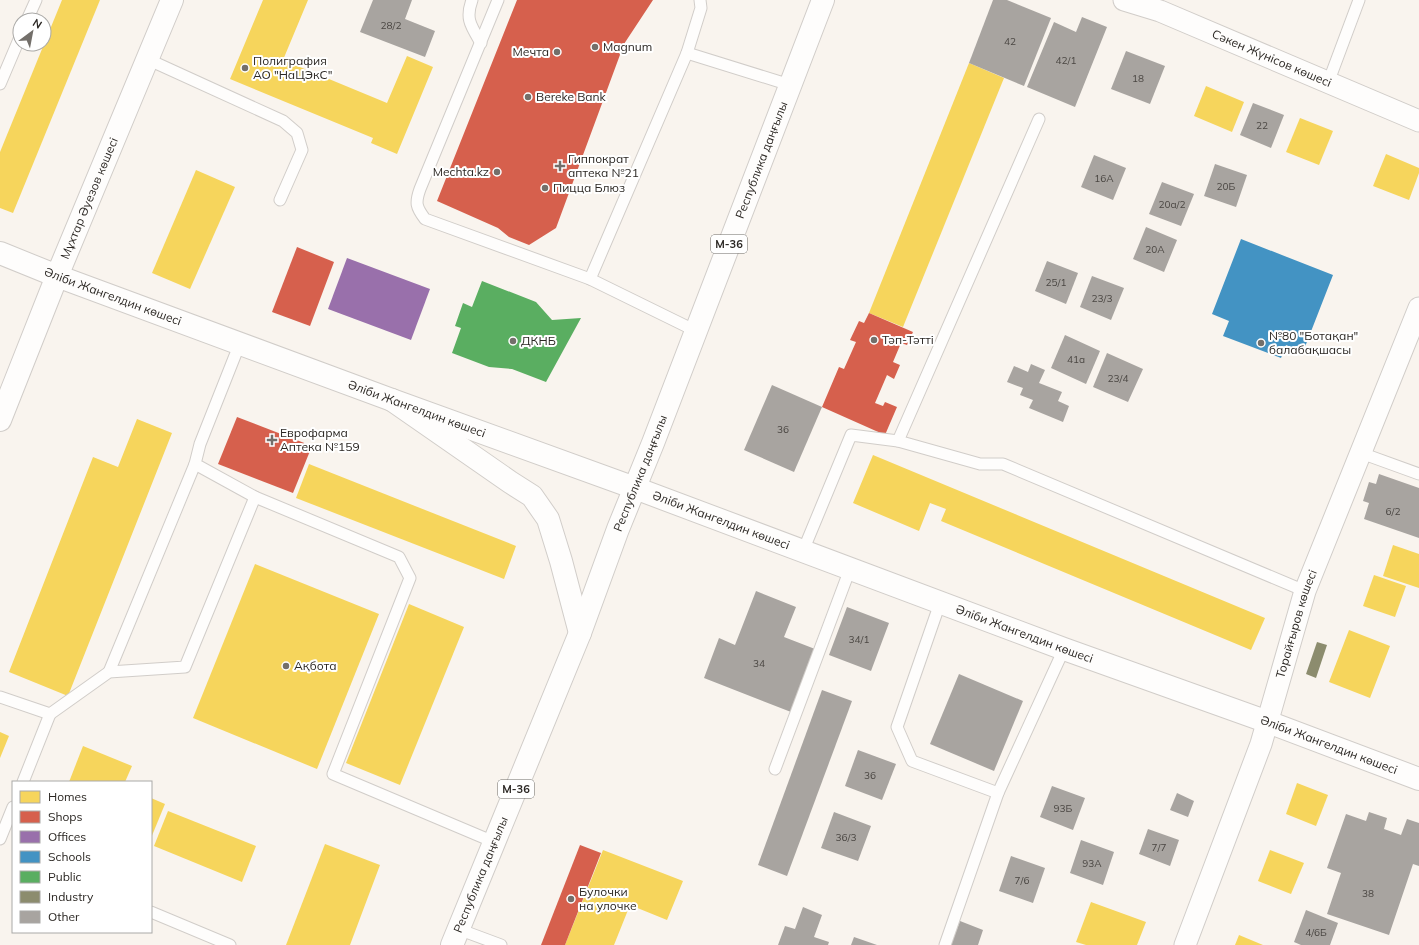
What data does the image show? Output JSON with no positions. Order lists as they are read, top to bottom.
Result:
{
  "streets": {
    "street": [
      "Сәкен Жүнісов көшесі",
      "Республика даңғылы",
      "Мұхтар Әуезов көшесі",
      "M-36",
      "Әліби Жангелдин көшесі",
      "Торайғыров көшесі"
    ]
  },
  "crossings": [
    ["Республика даңғылы", "Әліби Жангелдин көшесі"],
    ["Мұхтар Әуезов көшесі", "Әліби Жангелдин көшесі"],
    ["Әліби Жангелдин көшесі", "Торайғыров көшесі"]
  ],
  "places": {
    "other": [
      "Magnum",
      "Мечта",
      "Полиграфия АО \"НаЦЭкС\"",
      "Bereke Bank",
      "Mechta.kz",
      "Пицца Блюз",
      "Тәп-Тәтті",
      "ДКНБ",
      "№80 \"Ботақан\" балабақшасы",
      "Ақбота",
      "Булочки на улочке"
    ],
    "health": ["Гиппократ аптека №21", "Еврофарма Аптека №159"]
  },
  "house_numbers": [
    "28/2",
    "42",
    "42/1",
    "18",
    "22",
    "16А",
    "20Б",
    "20а/2",
    "20А",
    "25/1",
    "23/3",
    "41а",
    "23/4",
    "36",
    "6/2",
    "34/1",
    "34",
    "36",
    "93Б",
    "36/3",
    "7/7",
    "93А",
    "7/6",
    "38",
    "4/6Б"
  ],
  "legend": [
    "Homes",
    "Shops",
    "Offices",
    "Schools",
    "Public",
    "Industry",
    "Other"
  ],
  "north": "top right"
}
